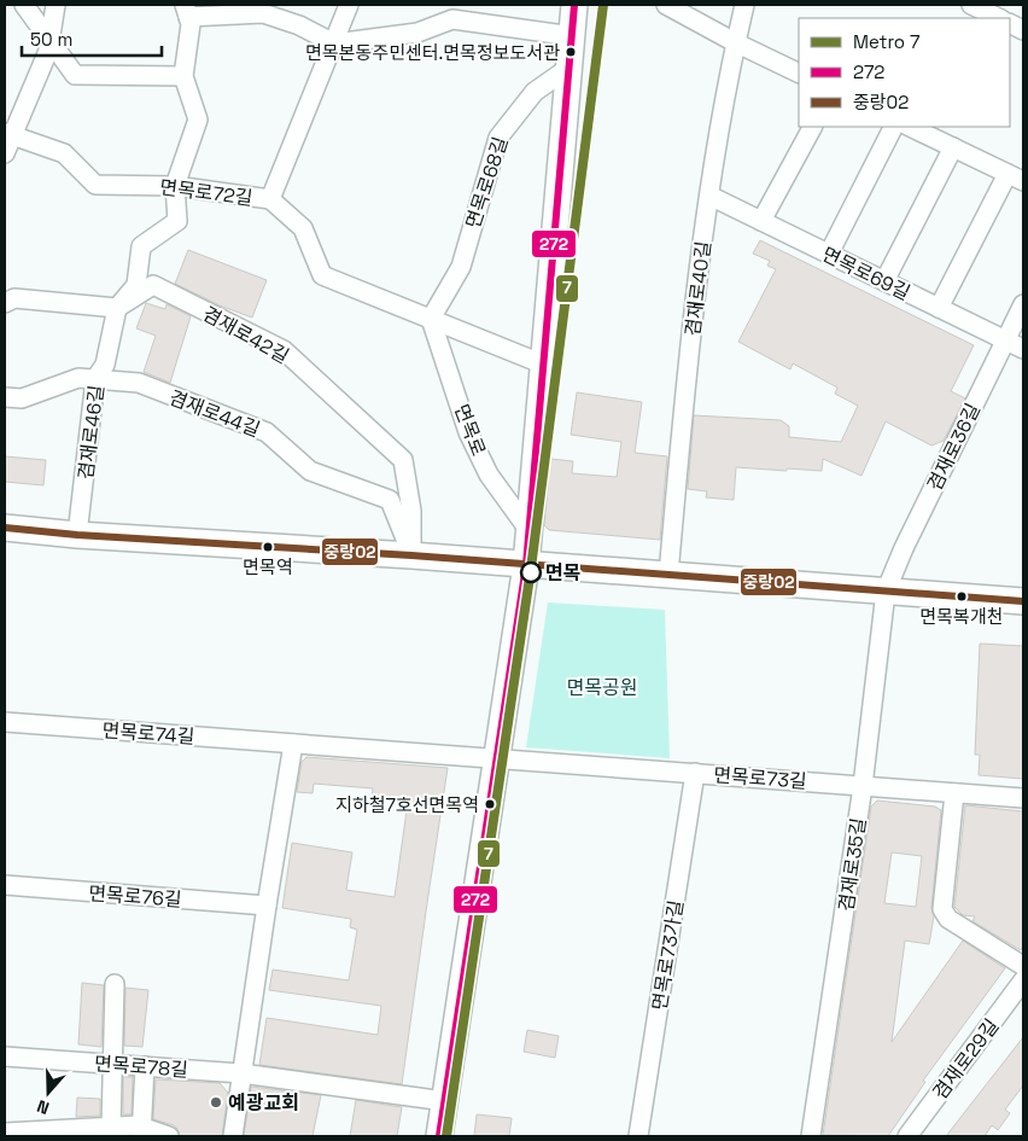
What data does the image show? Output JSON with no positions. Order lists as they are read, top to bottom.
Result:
{
  "streets": {
    "street": [
      "면목로68길",
      "면목로72길",
      "면목로69길",
      "겸재로40길",
      "겸재로42길",
      "겸재로44길",
      "면목로",
      "겸재로46길",
      "겸재로36길",
      "면목로74길",
      "면목로73길",
      "겸재로35길",
      "면목로76길",
      "면목로73가길",
      "겸재로29길",
      "면목로78길"
    ]
  },
  "crossings": [
    ["면목로68길", "면목로72길"],
    ["면목로68길", "면목로"],
    ["면목로72길", "면목로"],
    ["면목로72길", "겸재로46길"],
    ["면목로69길", "겸재로40길"],
    ["면목로69길", "겸재로36길"],
    ["겸재로42길", "겸재로44길"],
    ["겸재로42길", "겸재로46길"],
    ["겸재로44길", "겸재로46길"],
    ["겸재로36길", "겸재로35길"],
    ["면목로74길", "면목로73길"],
    ["면목로73길", "겸재로35길"],
    ["면목로73길", "면목로73가길"]
  ],
  "parks": ["면목공원"],
  "places": [
    "면목본동주민센터.면목정보도서관",
    "면목역",
    "면목",
    "면목복개천",
    "지하철7호선면목역",
    "예광교회"
  ],
  "lines": ["metro line 7", "transit line 272", "transit line 중랑02"],
  "legend": ["Metro 7", "272", "중랑02"],
  "scale_bar": "50 m",
  "north": "bottom"
}
